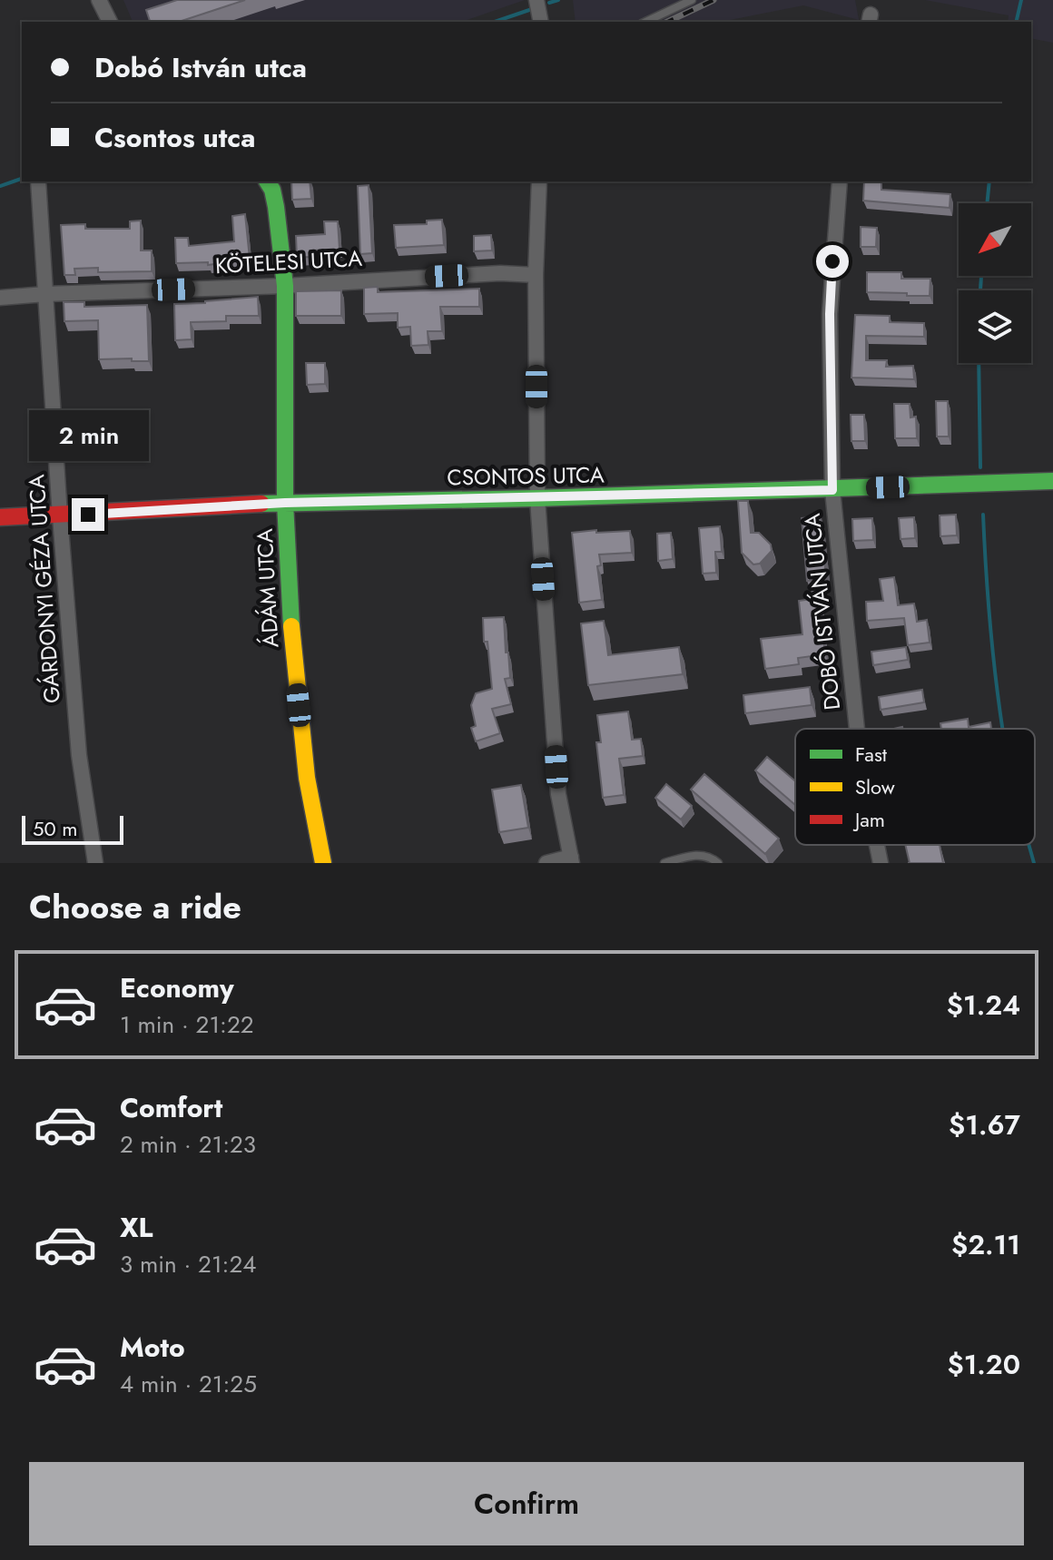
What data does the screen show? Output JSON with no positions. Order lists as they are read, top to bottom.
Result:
{
  "streets": {
    "street": [
      "KÖTELESI UTCA",
      "CSONTOS UTCA",
      "ÁDÁM UTCA",
      "GÁRDONYI GÉZA UTCA",
      "DOBÓ ISTVÁN UTCA"
    ]
  },
  "crossings": [
    ["KÖTELESI UTCA", "ÁDÁM UTCA"],
    ["KÖTELESI UTCA", "GÁRDONYI GÉZA UTCA"],
    ["CSONTOS UTCA", "ÁDÁM UTCA"],
    ["CSONTOS UTCA", "GÁRDONYI GÉZA UTCA"],
    ["CSONTOS UTCA", "DOBÓ ISTVÁN UTCA"]
  ],
  "legend": ["Fast", "Slow", "Jam"],
  "scale_bar": "50 m",
  "north": "bottom left",
  "page": {
    "banner": ["Dobó István utca", "Csontos utca"],
    "bubble": "2 min",
    "scale": "50 m",
    "heading": "Choose a ride",
    "list": [
      {
        "name": "Economy",
        "note": "1 min · 21:22",
        "value": "$1.24"
      },
      {
        "name": "Comfort",
        "note": "2 min · 21:23",
        "value": "$1.67"
      },
      {
        "name": "XL",
        "note": "3 min · 21:24",
        "value": "$2.11"
      },
      {
        "name": "Moto",
        "note": "4 min · 21:25",
        "value": "$1.20"
      }
    ],
    "buttons": "Confirm"
  }
}
